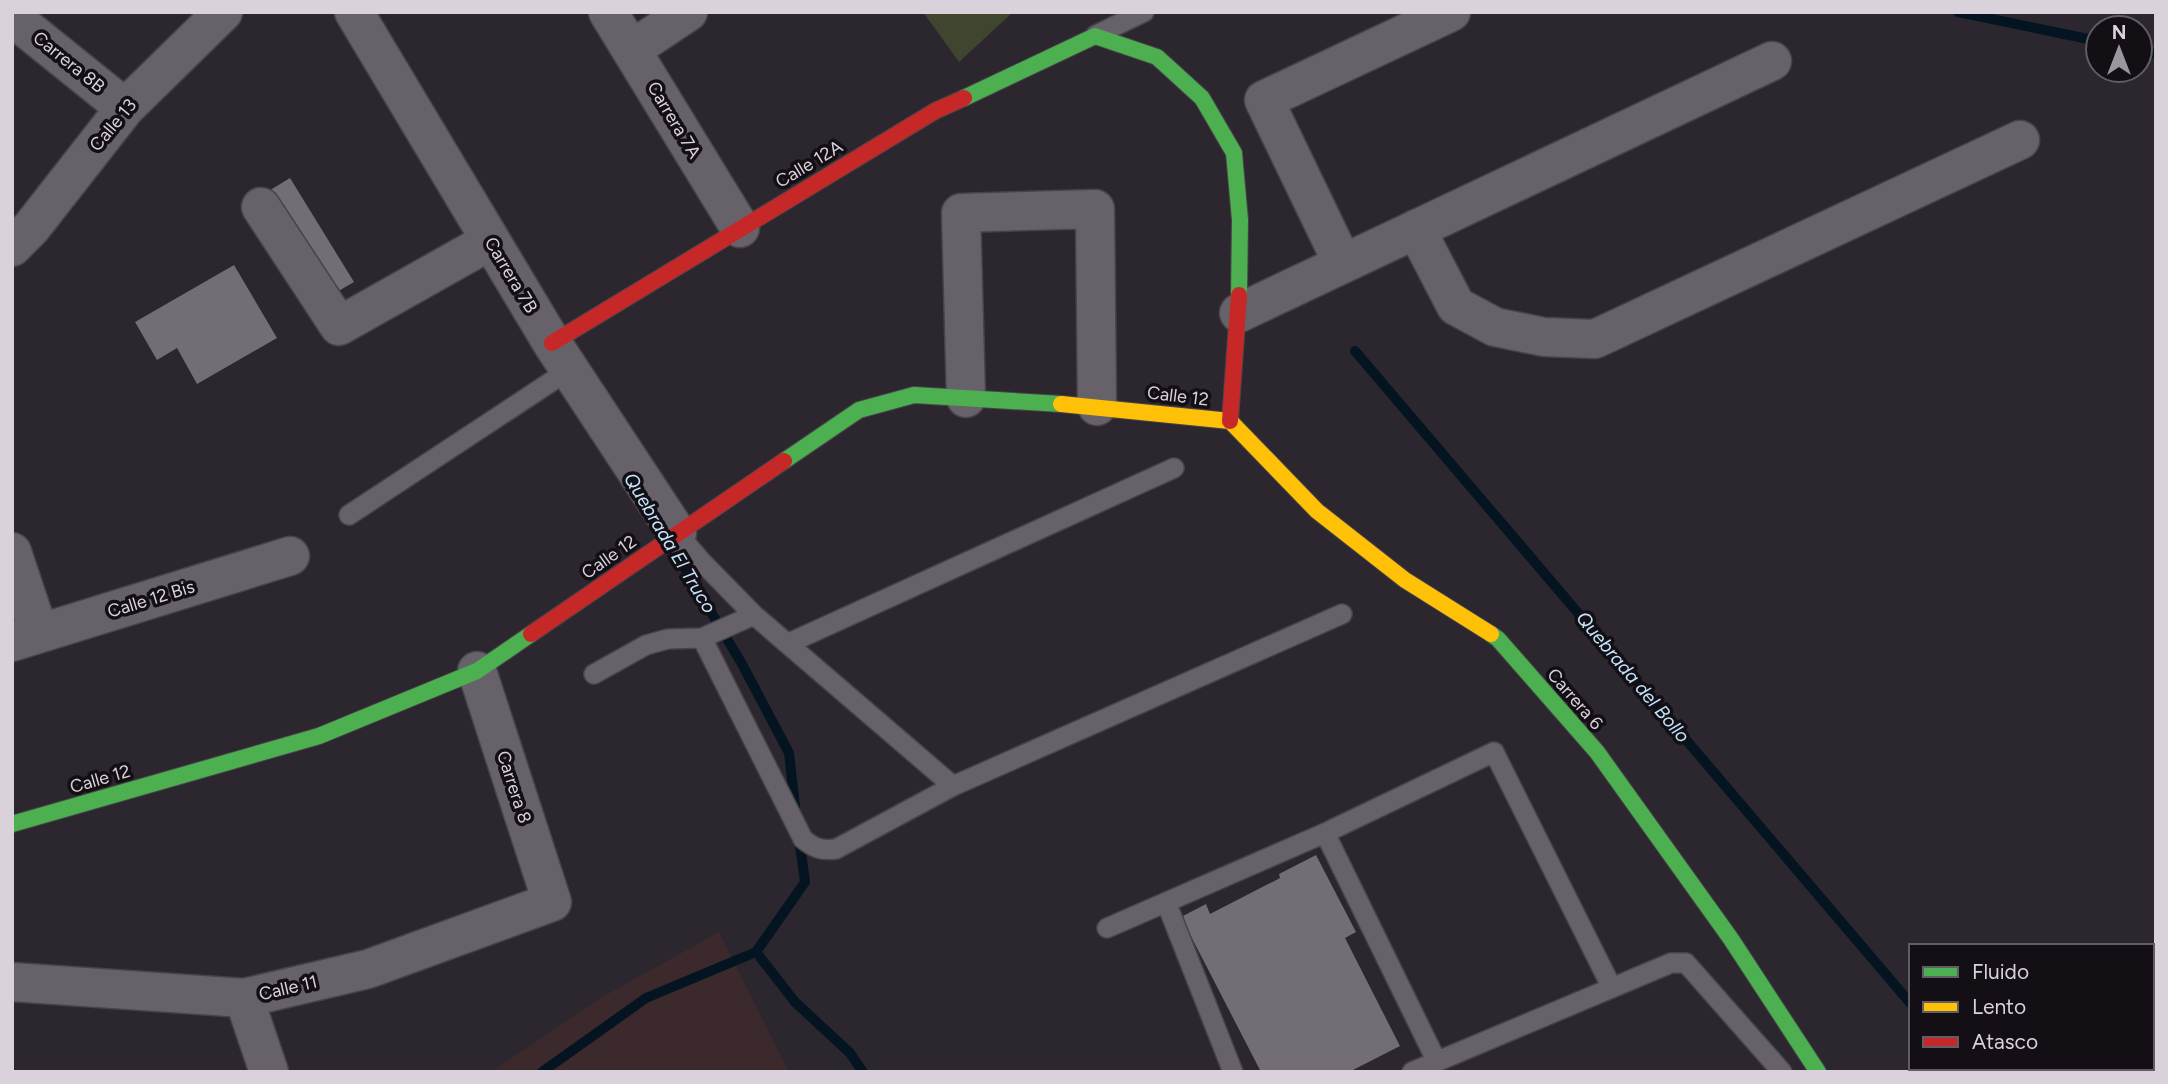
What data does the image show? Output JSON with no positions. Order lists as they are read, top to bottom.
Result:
{
  "streets": {
    "street": [
      "Carrera 8B",
      "Carrera 7A",
      "Calle 13",
      "Calle 12A",
      "Carrera 7B",
      "Calle 12",
      "Calle 12 Bis",
      "Carrera 6",
      "Carrera 8",
      "Calle 11"
    ]
  },
  "crossings": [
    ["Carrera 8B", "Calle 13"],
    ["Carrera 7A", "Calle 12A"],
    ["Calle 12A", "Carrera 7B"],
    ["Carrera 7B", "Calle 12"],
    ["Calle 12", "Carrera 6"],
    ["Calle 12", "Carrera 8"],
    ["Carrera 8", "Calle 11"]
  ],
  "water": ["Quebrada El Truco", "Quebrada del Bollo"],
  "legend": ["Fluido", "Lento", "Atasco"],
  "north": "top"
}
